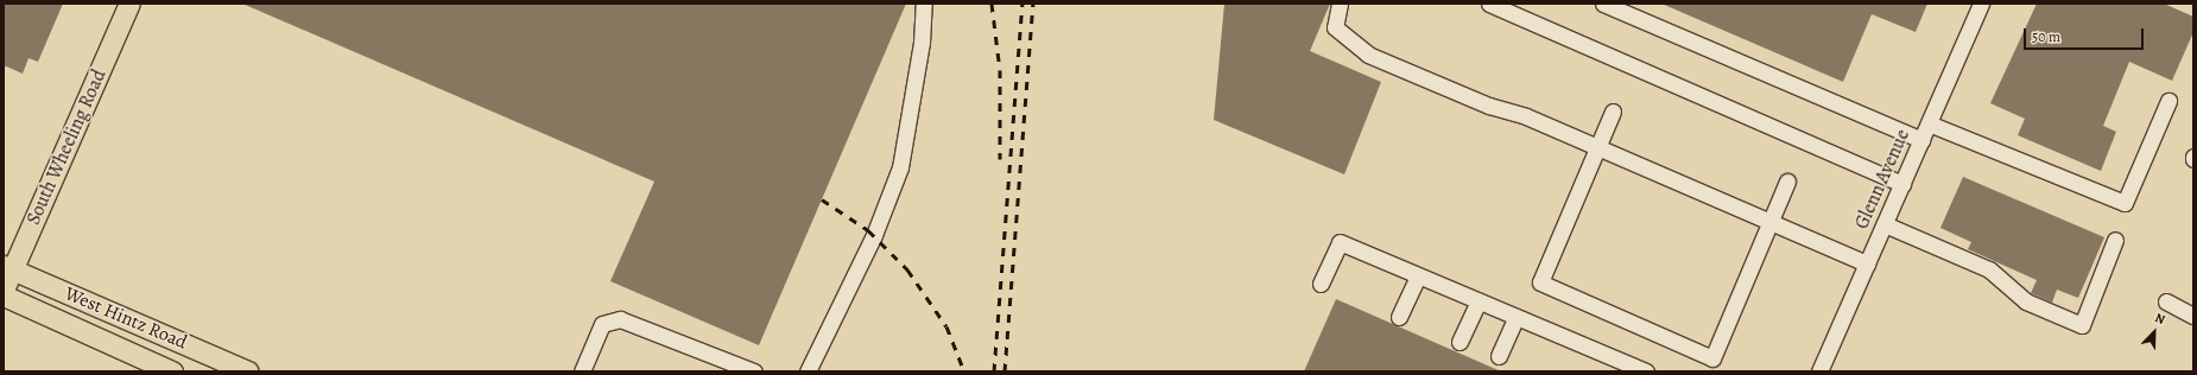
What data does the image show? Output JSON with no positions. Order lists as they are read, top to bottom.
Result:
{
  "streets": {
    "main road": ["South Wheeling Road", "West Hintz Road"],
    "street": ["Glenn Avenue"]
  },
  "crossings": [
    ["South Wheeling Road", "West Hintz Road"]
  ],
  "scale_bar": "50 m",
  "north": "top right"
}
